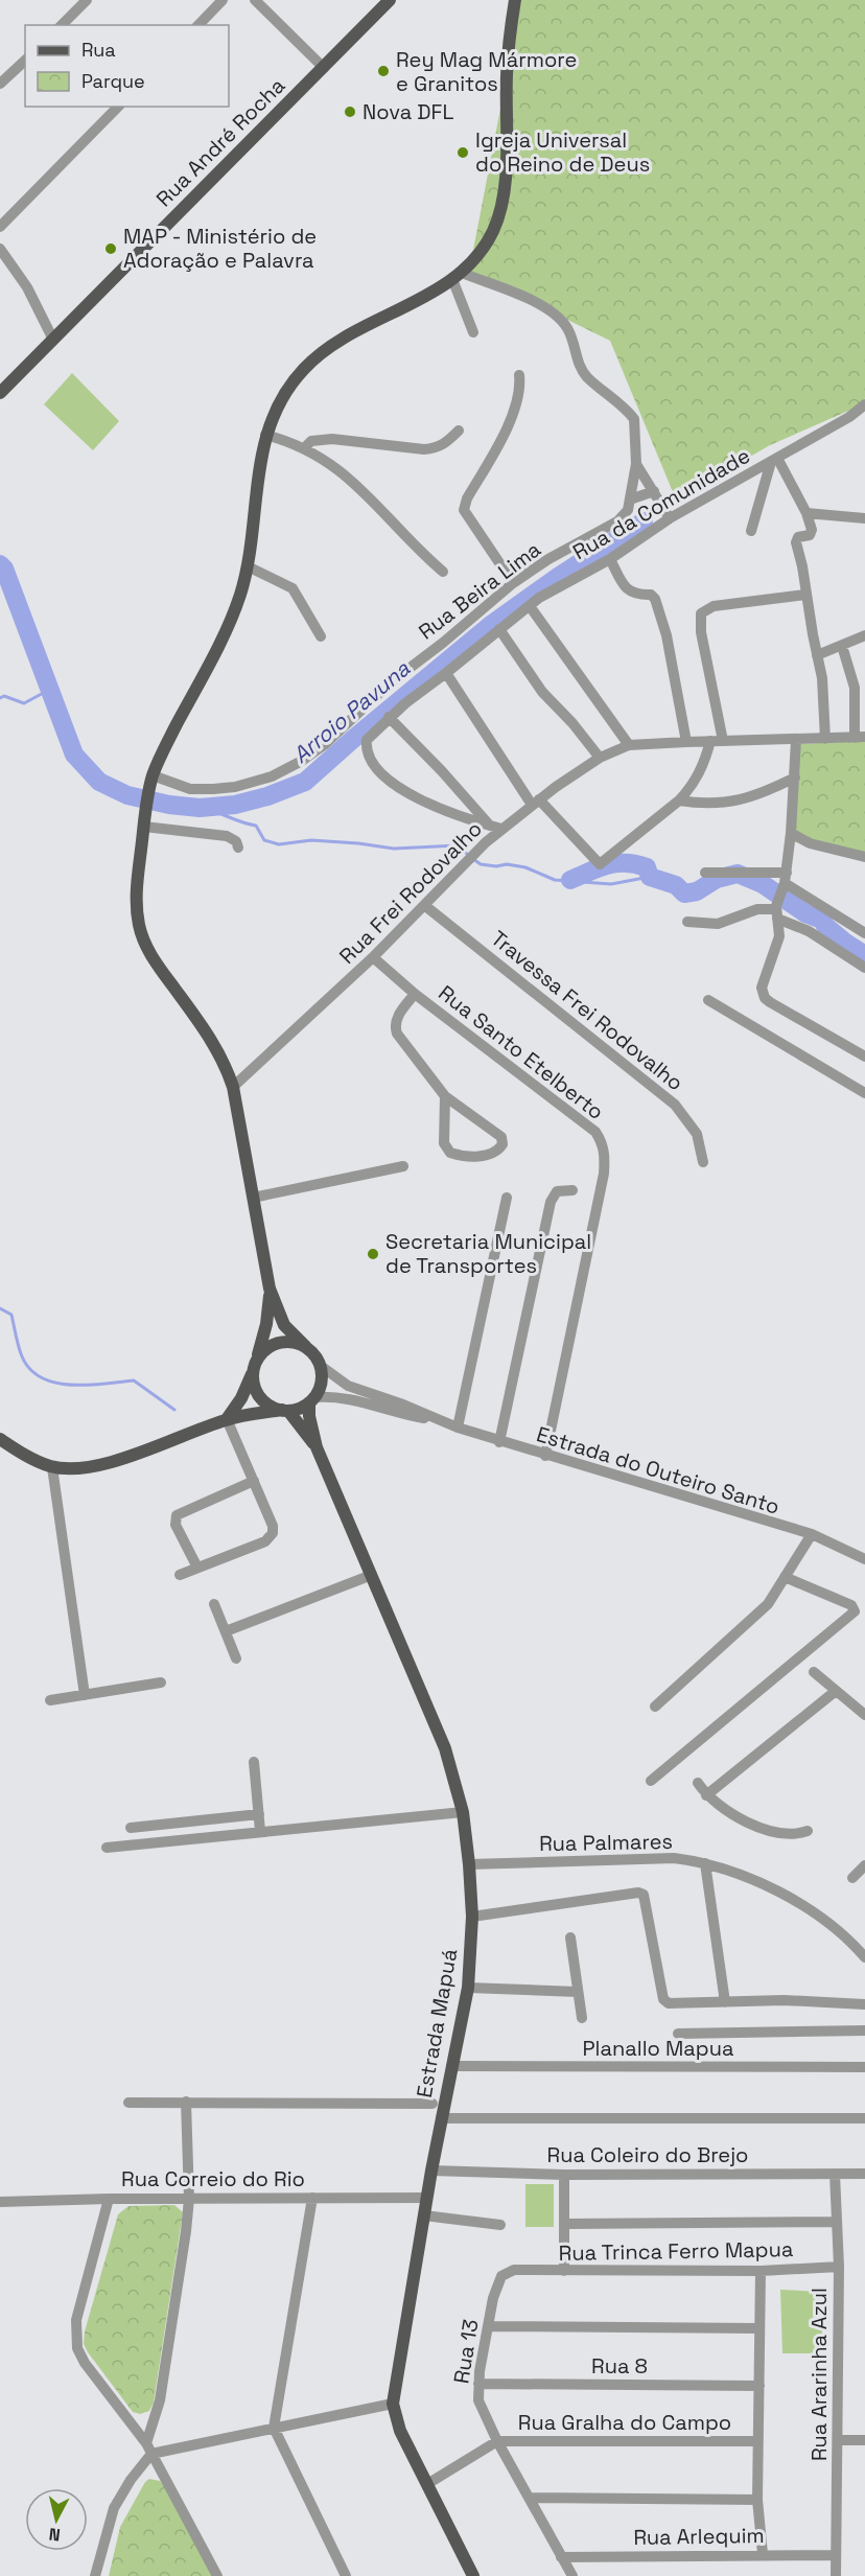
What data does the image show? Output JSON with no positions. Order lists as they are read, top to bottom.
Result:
{
  "streets": {
    "main road": ["Rua André Rocha", "Estrada Mapuá"],
    "street": [
      "Rua da Comunidade",
      "Rua Beira Lima",
      "Rua Frei Rodovalho",
      "Travessa Frei Rodovalho",
      "Rua Santo Etelberto",
      "Estrada do Outeiro Santo",
      "Rua Palmares",
      "Planallo Mapua",
      "Rua Coleiro do Brejo",
      "Rua Correio do Rio",
      "Rua Trinca Ferro Mapua",
      "Rua 13",
      "Rua 8",
      "Rua Ararinha Azul",
      "Rua Gralha do Campo",
      "Rua Arlequim"
    ]
  },
  "crossings": [
    ["Rua da Comunidade", "Rua Frei Rodovalho"],
    ["Rua Frei Rodovalho", "Travessa Frei Rodovalho"],
    ["Rua Frei Rodovalho", "Rua Santo Etelberto"],
    ["Rua Santo Etelberto", "Estrada do Outeiro Santo"],
    ["Estrada do Outeiro Santo", "Estrada Mapuá"],
    ["Rua Palmares", "Estrada Mapuá"],
    ["Estrada Mapuá", "Planallo Mapua"],
    ["Estrada Mapuá", "Rua Coleiro do Brejo"],
    ["Estrada Mapuá", "Rua Correio do Rio"],
    ["Estrada Mapuá", "Rua Gralha do Campo"],
    ["Rua Coleiro do Brejo", "Rua Ararinha Azul"],
    ["Rua Trinca Ferro Mapua", "Rua 13"],
    ["Rua Trinca Ferro Mapua", "Rua Ararinha Azul"],
    ["Rua 13", "Rua 8"],
    ["Rua 13", "Rua Gralha do Campo"],
    ["Rua 13", "Rua Arlequim"],
    ["Rua Ararinha Azul", "Rua Arlequim"]
  ],
  "water": ["Arroio Pavuna"],
  "places": [
    "Rey Mag Mármore e Granitos",
    "Nova DFL",
    "Igreja Universal do Reino de Deus",
    "MAP - Ministério de Adoração e Palavra",
    "Secretaria Municipal de Transportes"
  ],
  "legend": ["Rua", "Parque"],
  "north": "bottom"
}
